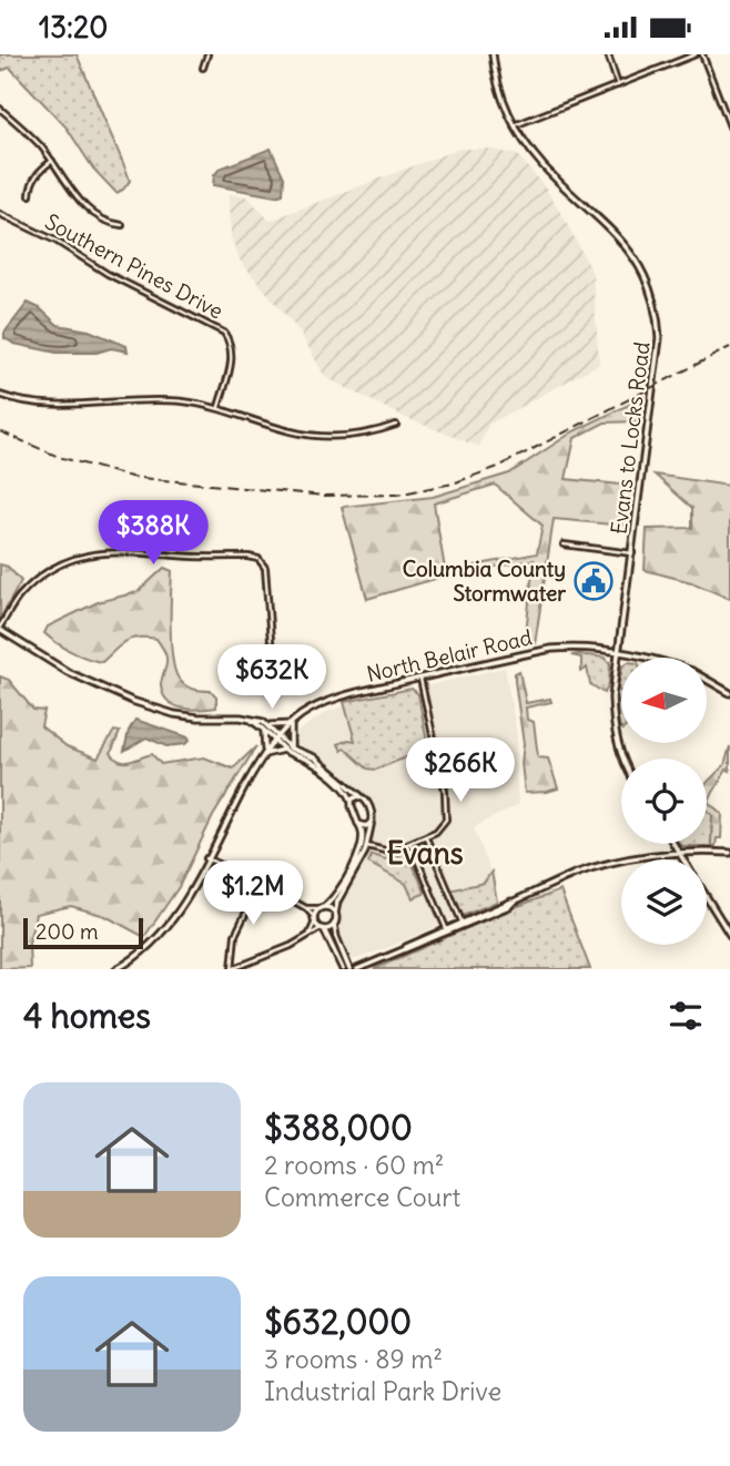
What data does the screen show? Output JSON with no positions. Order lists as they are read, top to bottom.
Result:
{
  "streets": {
    "street": ["Southern Pines Drive", "Evans to Locks Road", "North Belair Road"]
  },
  "crossings": [
    ["Evans to Locks Road", "North Belair Road"]
  ],
  "districts": ["Evans"],
  "places": {
    "public building": ["Columbia County Stormwater"]
  },
  "scale_bar": "200 m",
  "north": "left",
  "page": {
    "status": "13:20",
    "price": [
      "$388K",
      "$632K",
      "$266K",
      "$1.2M"
    ],
    "scale": "200 m",
    "heading": "4 homes",
    "list": [
      {
        "name": "$388,000",
        "note": "2 rooms · 60 m² · Commerce Court"
      },
      {
        "name": "$632,000",
        "note": "3 rooms · 89 m² · Industrial Park Drive"
      }
    ]
  }
}
